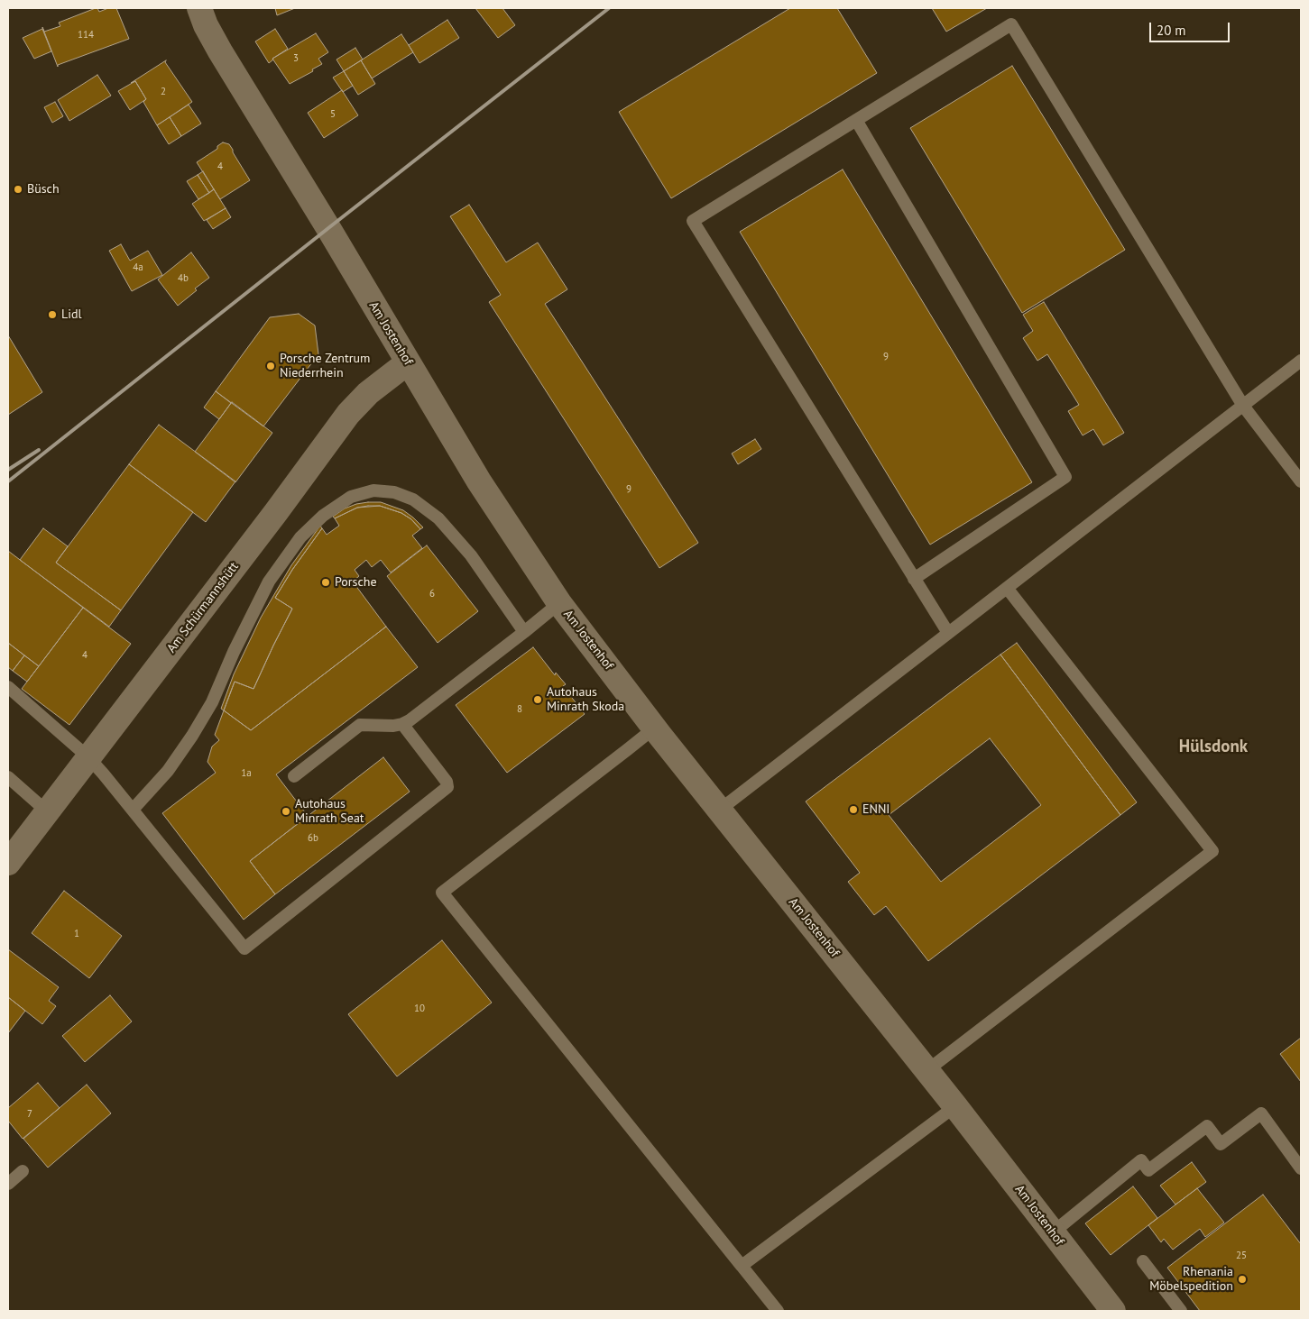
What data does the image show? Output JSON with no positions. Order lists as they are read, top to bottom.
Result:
{
  "streets": {
    "street": ["Am Jostenhof", "Am Schürmannshütt"]
  },
  "crossings": [
    ["Am Jostenhof", "Am Schürmannshütt"]
  ],
  "districts": ["Hülsdonk"],
  "places": [
    "Büsch",
    "Lidl",
    "Porsche Zentrum Niederrhein",
    "Porsche",
    "Autohaus Minrath Skoda",
    "ENNI",
    "Autohaus Minrath Seat",
    "Rhenania Möbelspedition"
  ],
  "house_numbers": [
    "114",
    "3",
    "2",
    "5",
    "4",
    "4a",
    "4b",
    "9",
    "9",
    "6",
    "4",
    "8",
    "1a",
    "6b",
    "1",
    "10",
    "7",
    "25"
  ],
  "scale_bar": "20 m"
}
